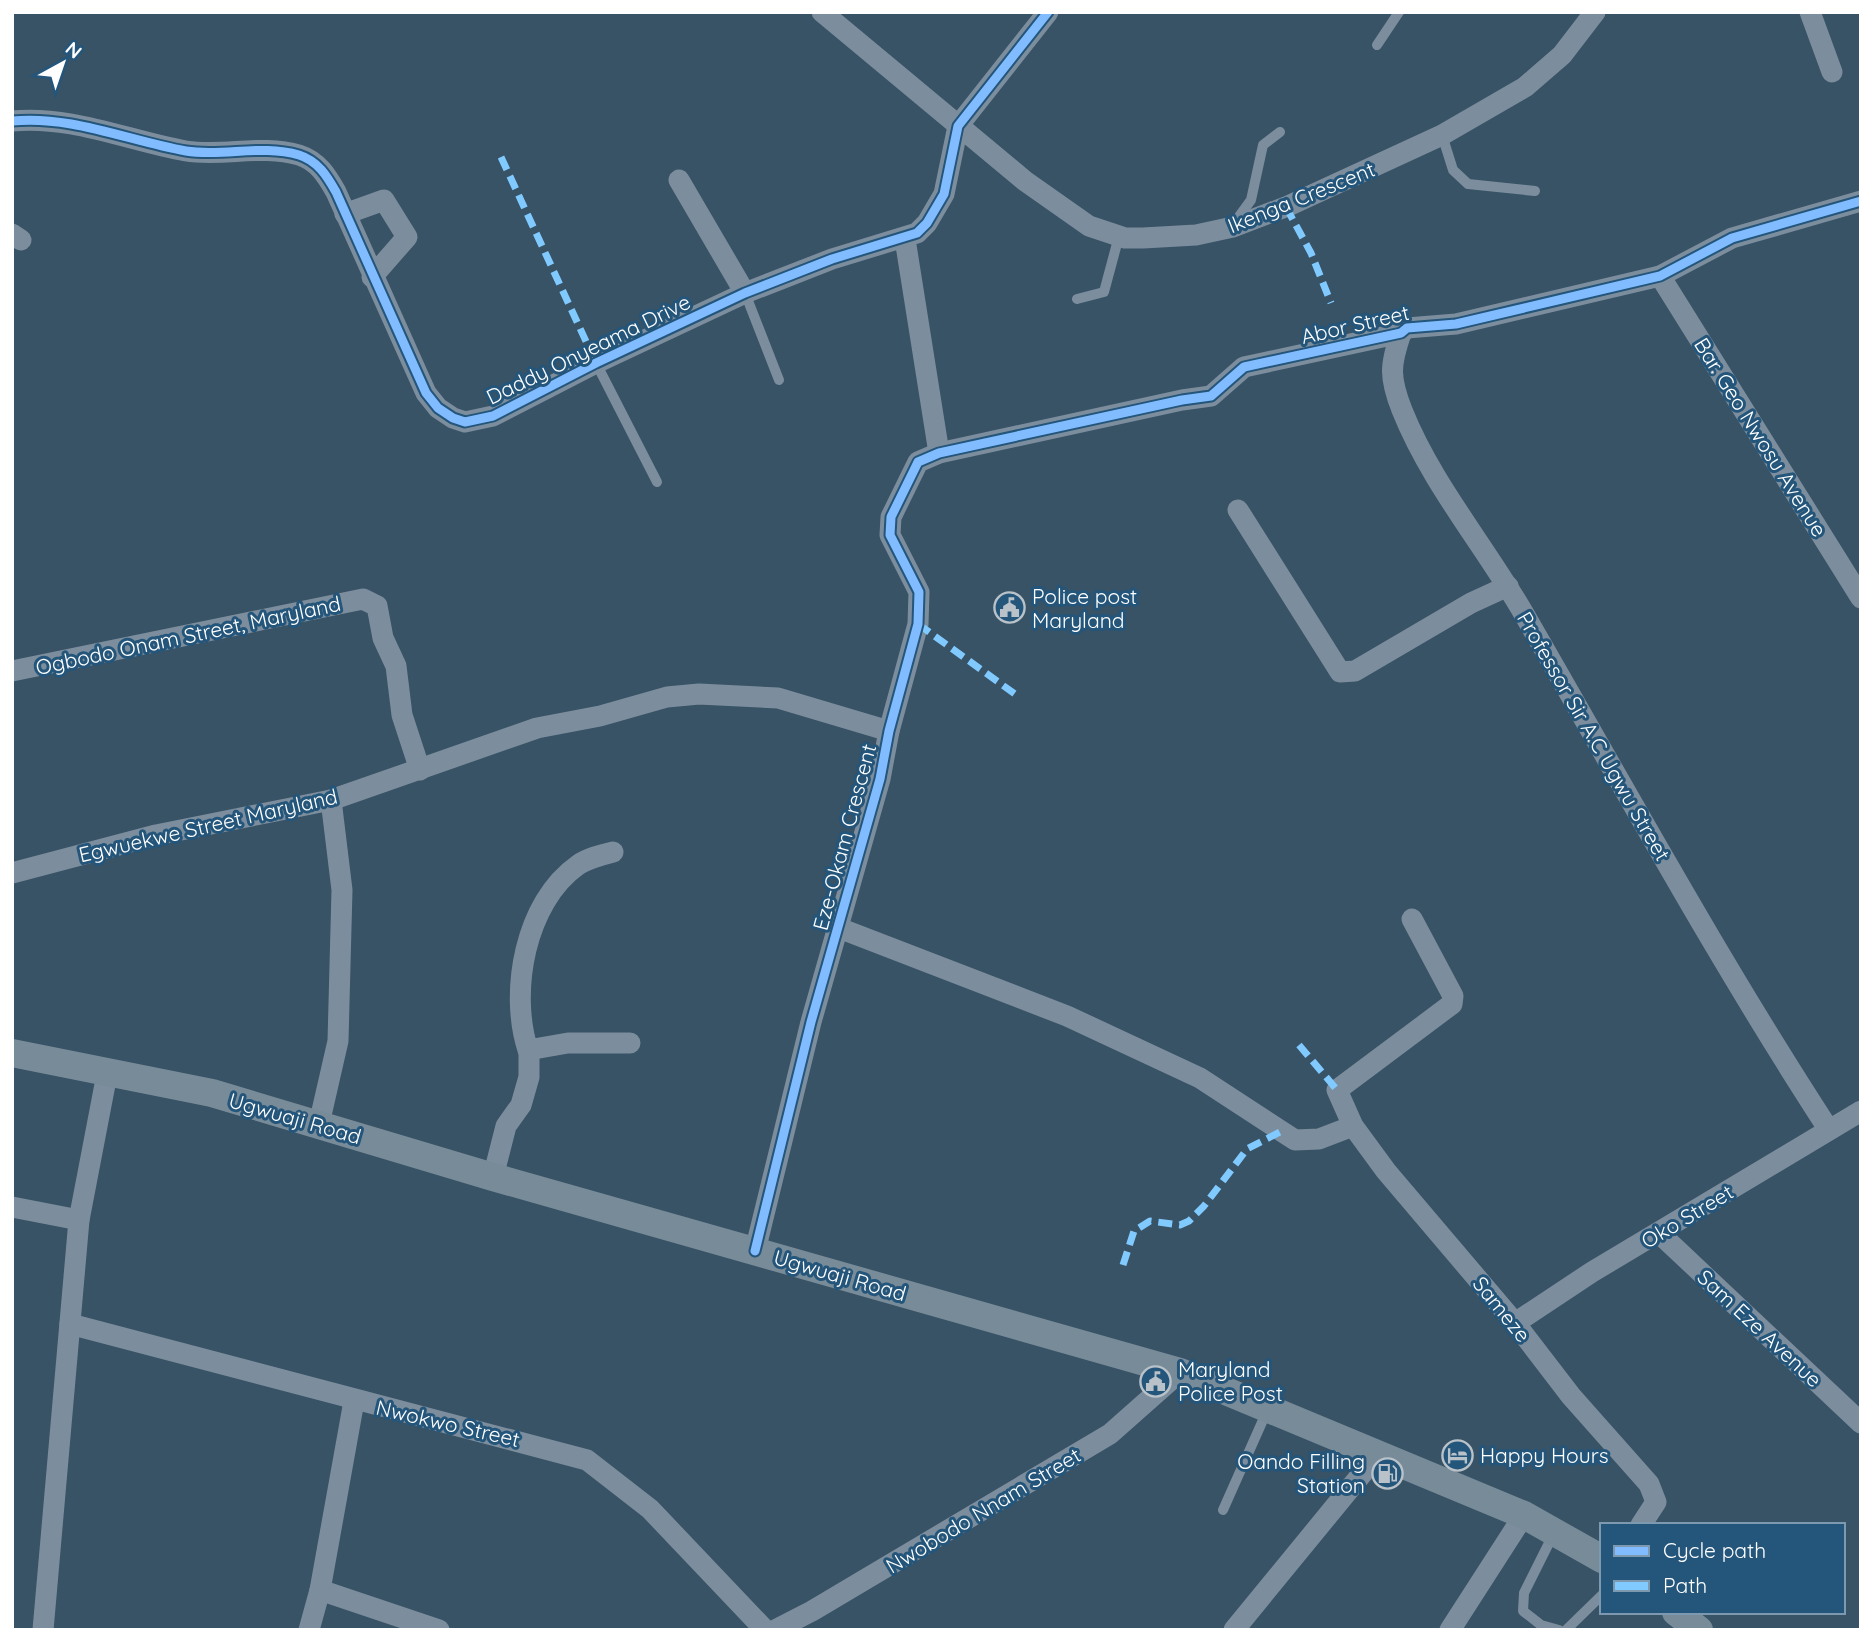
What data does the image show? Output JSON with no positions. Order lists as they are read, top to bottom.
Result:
{
  "streets": {
    "main road": ["Ugwuaji Road"],
    "street": [
      "Ikenga Crescent",
      "Abor Street",
      "Daddy Onyeama Drive",
      "Bar. Geo Nwosu Avenue",
      "Ogbodo Onam Street, Maryland",
      "Professor Sir A.C Ugwu Street",
      "Egwuekwe Street Maryland",
      "Eze-Okam Crescent",
      "Oko Street",
      "Sameze",
      "Sam Eze Avenue",
      "Nwokwo Street",
      "Nwobodo Nnam Street"
    ]
  },
  "crossings": [
    ["Ikenga Crescent", "Daddy Onyeama Drive"],
    ["Abor Street", "Bar. Geo Nwosu Avenue"],
    ["Abor Street", "Professor Sir A.C Ugwu Street"],
    ["Abor Street", "Eze-Okam Crescent"],
    ["Ogbodo Onam Street, Maryland", "Egwuekwe Street Maryland"],
    ["Professor Sir A.C Ugwu Street", "Oko Street"],
    ["Egwuekwe Street Maryland", "Eze-Okam Crescent"],
    ["Eze-Okam Crescent", "Ugwuaji Road"],
    ["Ugwuaji Road", "Nwobodo Nnam Street"],
    ["Oko Street", "Sameze"],
    ["Oko Street", "Sam Eze Avenue"]
  ],
  "places": {
    "public building": ["Police post Maryland", "Maryland Police Post"],
    "hotel": ["Happy Hours"],
    "fuel station": ["Oando Filling Station"]
  },
  "legend": ["Cycle path", "Path"],
  "north": "top right"
}
